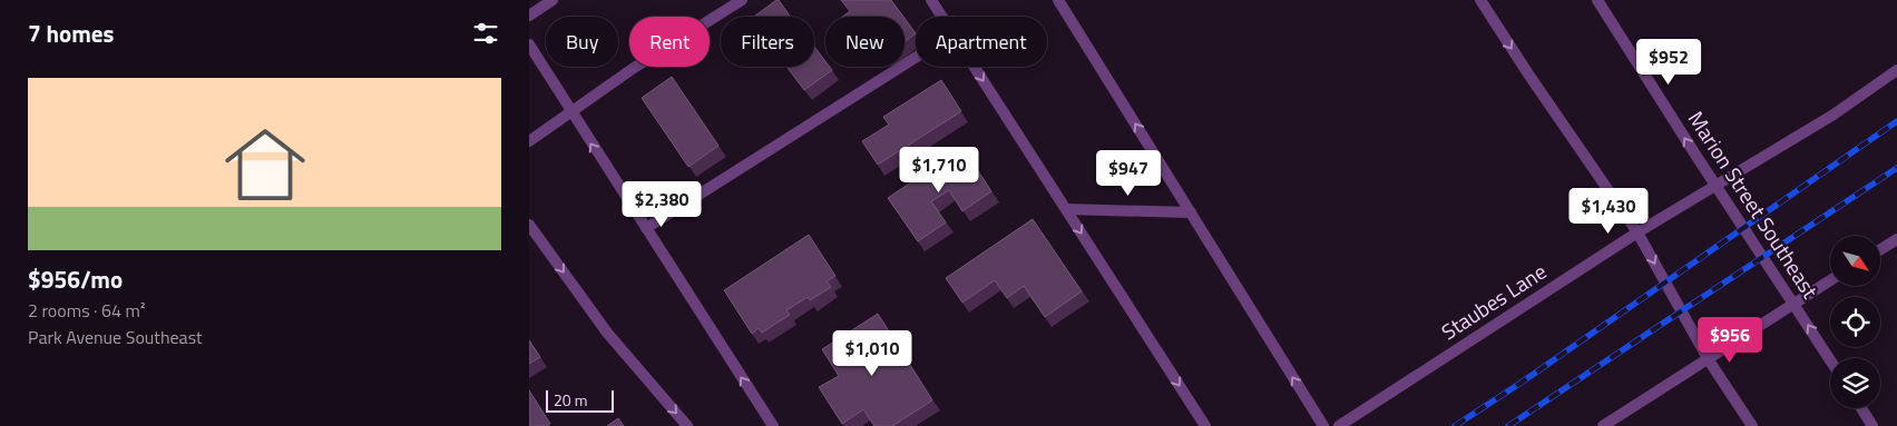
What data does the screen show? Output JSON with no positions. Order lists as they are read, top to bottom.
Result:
{
  "streets": {
    "street": ["Marion Street Southeast", "Staubes Lane"]
  },
  "crossings": [
    ["Marion Street Southeast", "Staubes Lane"]
  ],
  "scale_bar": "20 m",
  "north": "bottom right",
  "page": {
    "heading": "7 homes",
    "chip": [
      "Buy",
      "Rent",
      "Filters",
      "New",
      "Apartment"
    ],
    "price": [
      "$952",
      "$1,710",
      "$947",
      "$2,380",
      "$1,430",
      "$956",
      "$1,010"
    ],
    "list": [
      {
        "name": "$956/mo",
        "note": "2 rooms · 64 m² · Park Avenue Southeast"
      }
    ],
    "scale": "20 m"
  }
}
